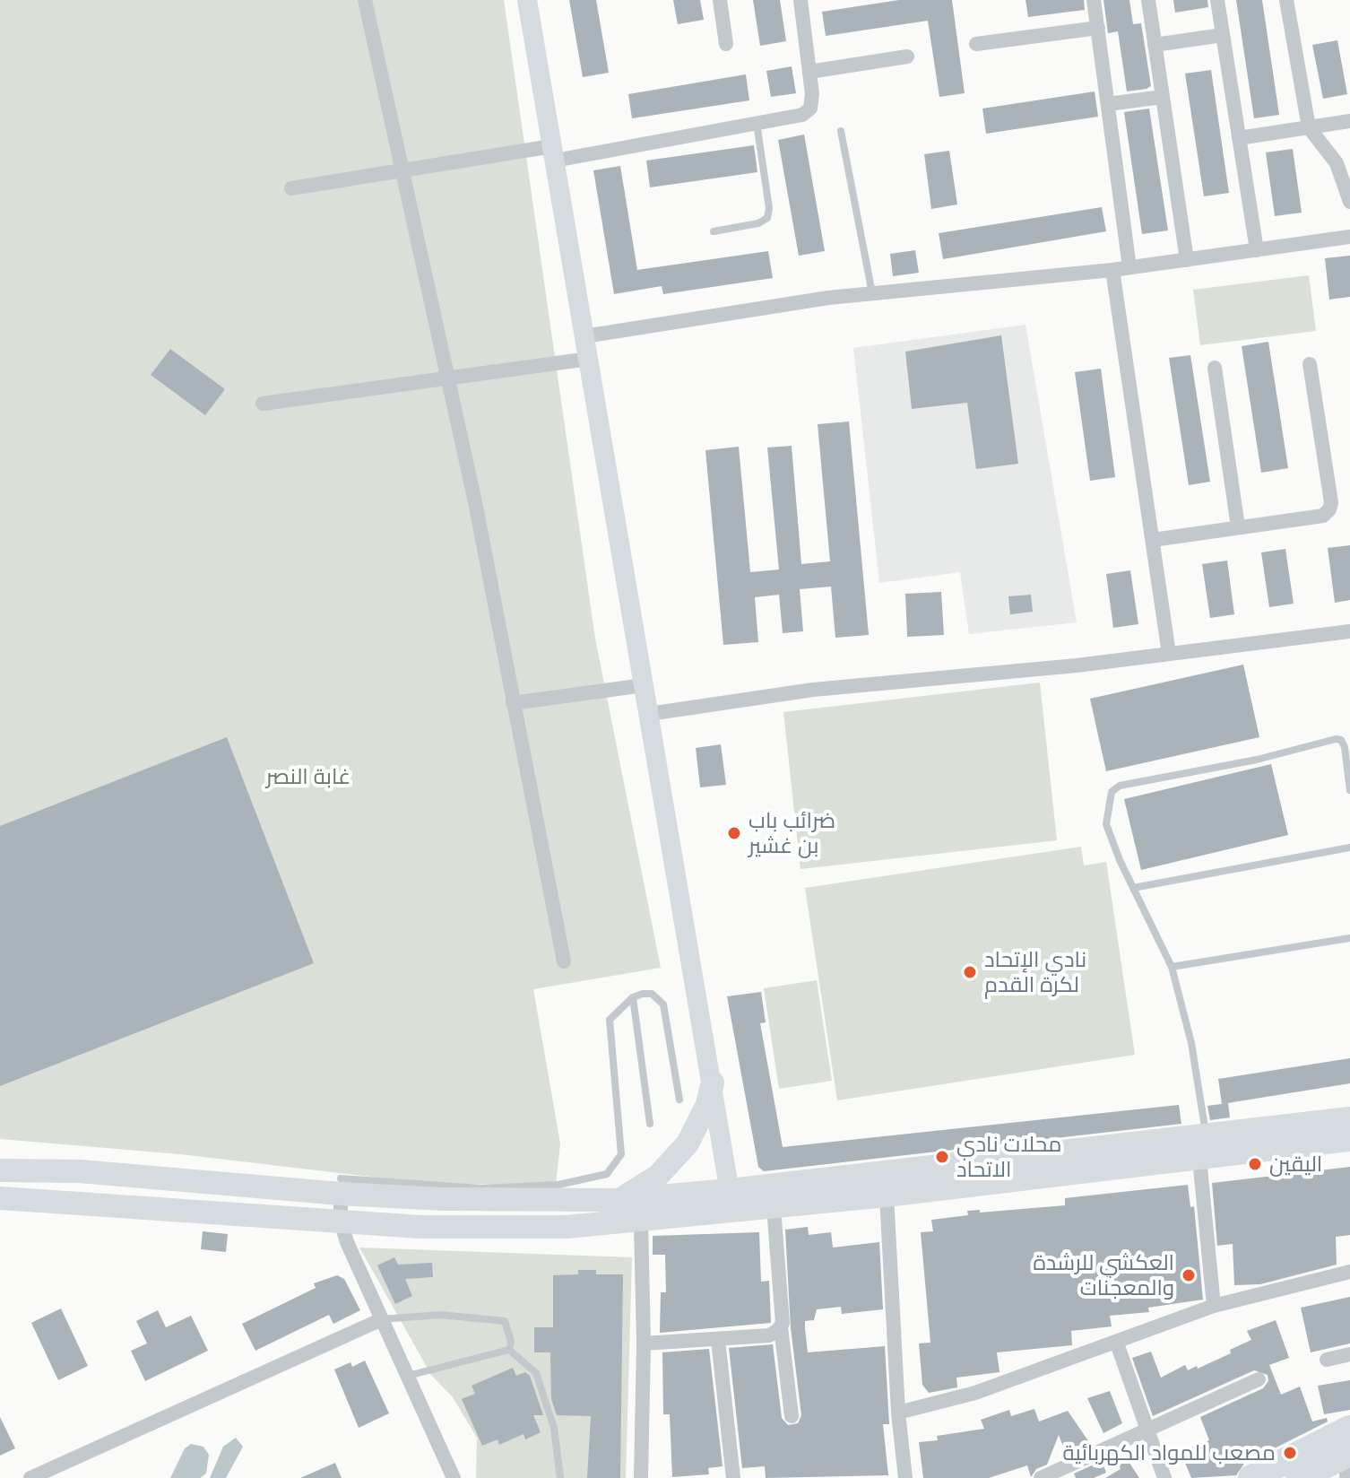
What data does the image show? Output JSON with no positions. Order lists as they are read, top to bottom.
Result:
{
  "parks": ["غابة النصر"],
  "places": [
    "ضرائب باب بن غشير",
    "نادي الإتحاد لكرة القدم",
    "محلات نادي الاتحاد",
    "اليقين",
    "العكشي للرشدة والمعجنات",
    "مصعب للمواد الكهربائية"
  ]
}
